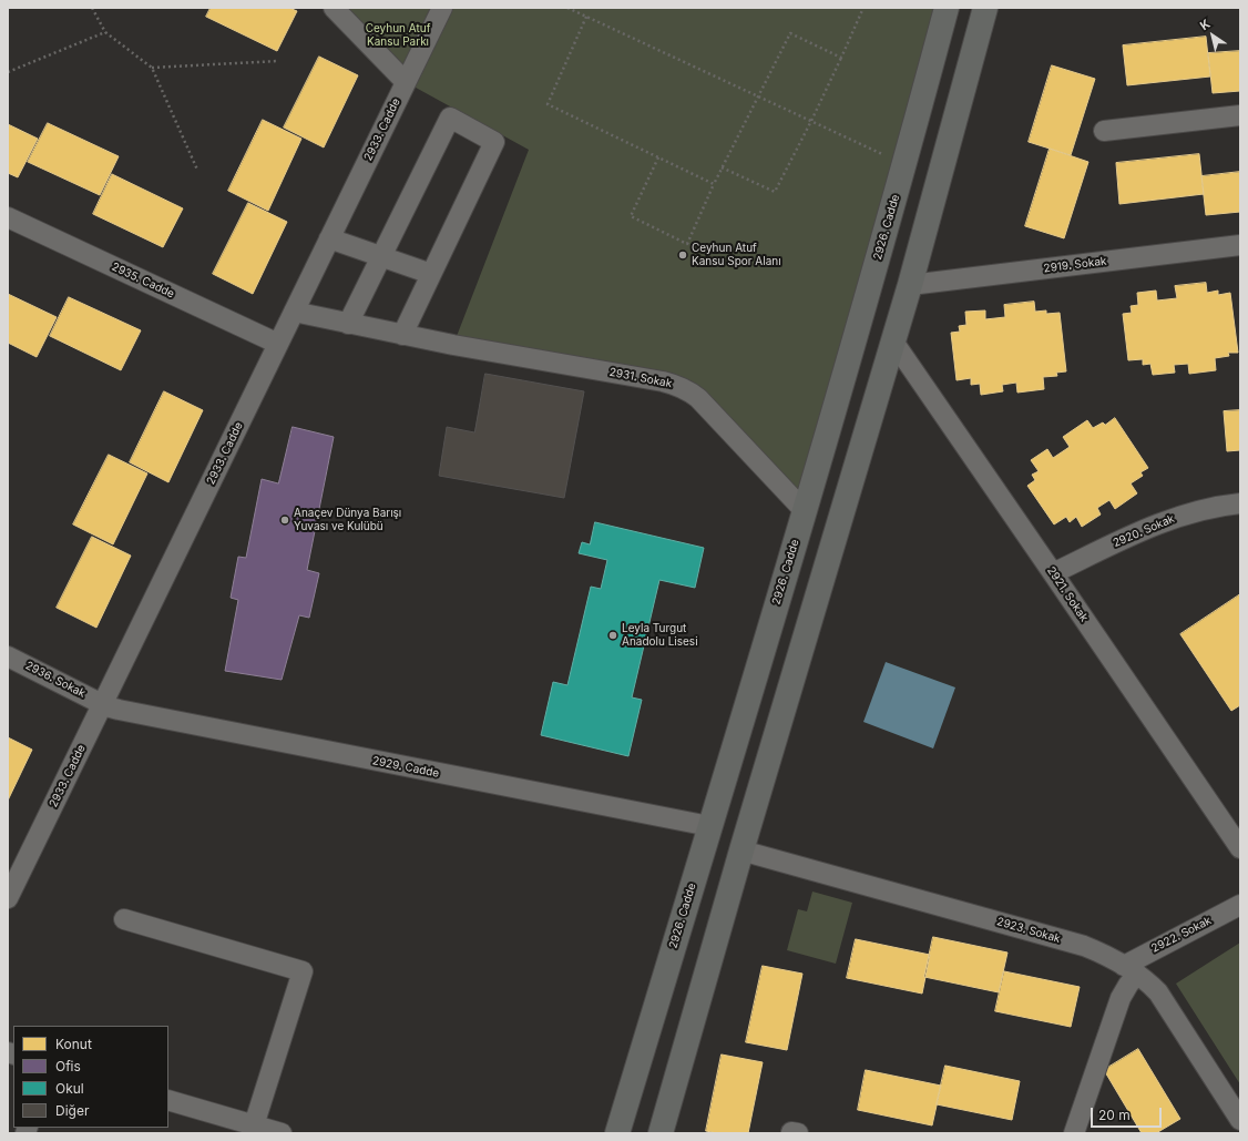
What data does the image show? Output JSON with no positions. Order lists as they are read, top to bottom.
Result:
{
  "streets": {
    "street": [
      "2933. Cadde",
      "2926. Cadde",
      "2919. Sokak",
      "2935. Cadde",
      "2931. Sokak",
      "2920. Sokak",
      "2921. Sokak",
      "2936. Sokak",
      "2929. Cadde",
      "2923. Sokak",
      "2922. Sokak"
    ]
  },
  "crossings": [
    ["2933. Cadde", "2935. Cadde"],
    ["2933. Cadde", "2931. Sokak"],
    ["2933. Cadde", "2936. Sokak"],
    ["2933. Cadde", "2929. Cadde"],
    ["2926. Cadde", "2931. Sokak"],
    ["2926. Cadde", "2929. Cadde"],
    ["2920. Sokak", "2921. Sokak"],
    ["2936. Sokak", "2929. Cadde"],
    ["2923. Sokak", "2922. Sokak"]
  ],
  "parks": ["Ceyhun Atuf Kansu Parkı"],
  "places": ["Ceyhun Atuf Kansu Spor Alanı", "Anaçev Dünya Barışı Yuvası ve Kulübü", "Leyla Turgut Anadolu Lisesi"],
  "legend": [
    "Konut",
    "Ofis",
    "Okul",
    "Diğer"
  ],
  "scale_bar": "20 m",
  "north": "top left"
}
